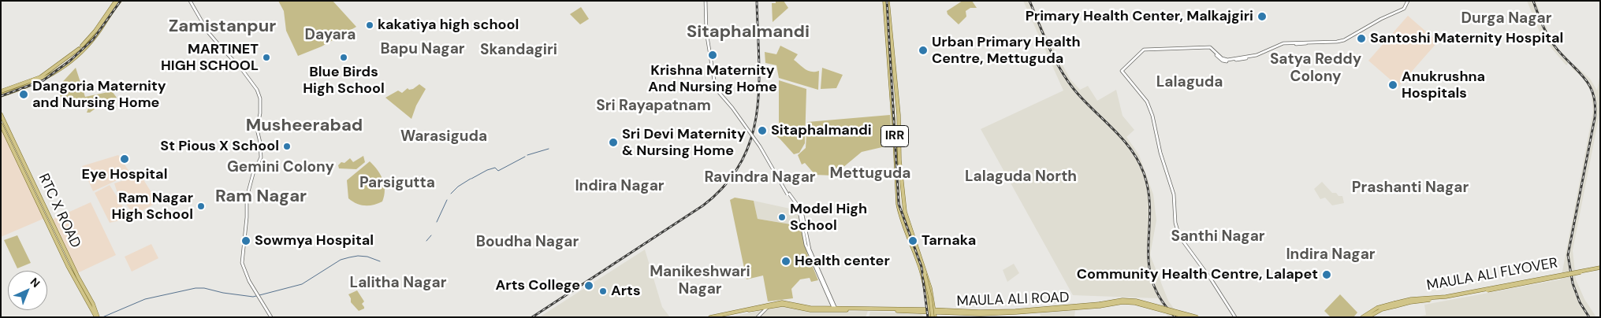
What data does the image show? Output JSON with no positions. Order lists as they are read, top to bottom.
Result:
{
  "streets": {
    "main road": [
      "IRR",
      "RTC X ROAD",
      "MAULA ALI FLYOVER",
      "MAULA ALI ROAD"
    ]
  },
  "districts": [
    "Durga Nagar",
    "Zamistanpur",
    "Sitaphalmandi",
    "Dayara",
    "Bapu Nagar",
    "Skandagiri",
    "Satya Reddy Colony",
    "Lalaguda",
    "Sri Rayapatnam",
    "Musheerabad",
    "Warasiguda",
    "Gemini Colony",
    "Mettuguda",
    "Lalaguda North",
    "Ravindra Nagar",
    "Parsigutta",
    "Indira Nagar",
    "Prashanti Nagar",
    "Ram Nagar",
    "Santhi Nagar",
    "Boudha Nagar",
    "Indira Nagar",
    "Manikeshwari Nagar",
    "Lalitha Nagar"
  ],
  "places": [
    "Primary Health Center, Malkajgiri",
    "kakatiya high school",
    "Santoshi Maternity Hospital",
    "Urban Primary Health Centre, Mettuguda",
    "Krishna Maternity And Nursing Home",
    "MARTINET HIGH SCHOOL",
    "Blue Birds High School",
    "Anukrushna Hospitals",
    "Dangoria Maternity and Nursing Home",
    "Sitaphalmandi",
    "Sri Devi Maternity & Nursing Home",
    "St Pious X School",
    "Eye Hospital",
    "Ram Nagar High School",
    "Model High School",
    "Sowmya Hospital",
    "Tarnaka",
    "Health center",
    "Community Health Centre, Lalapet",
    "Arts College",
    "Arts"
  ],
  "north": "top right"
}
